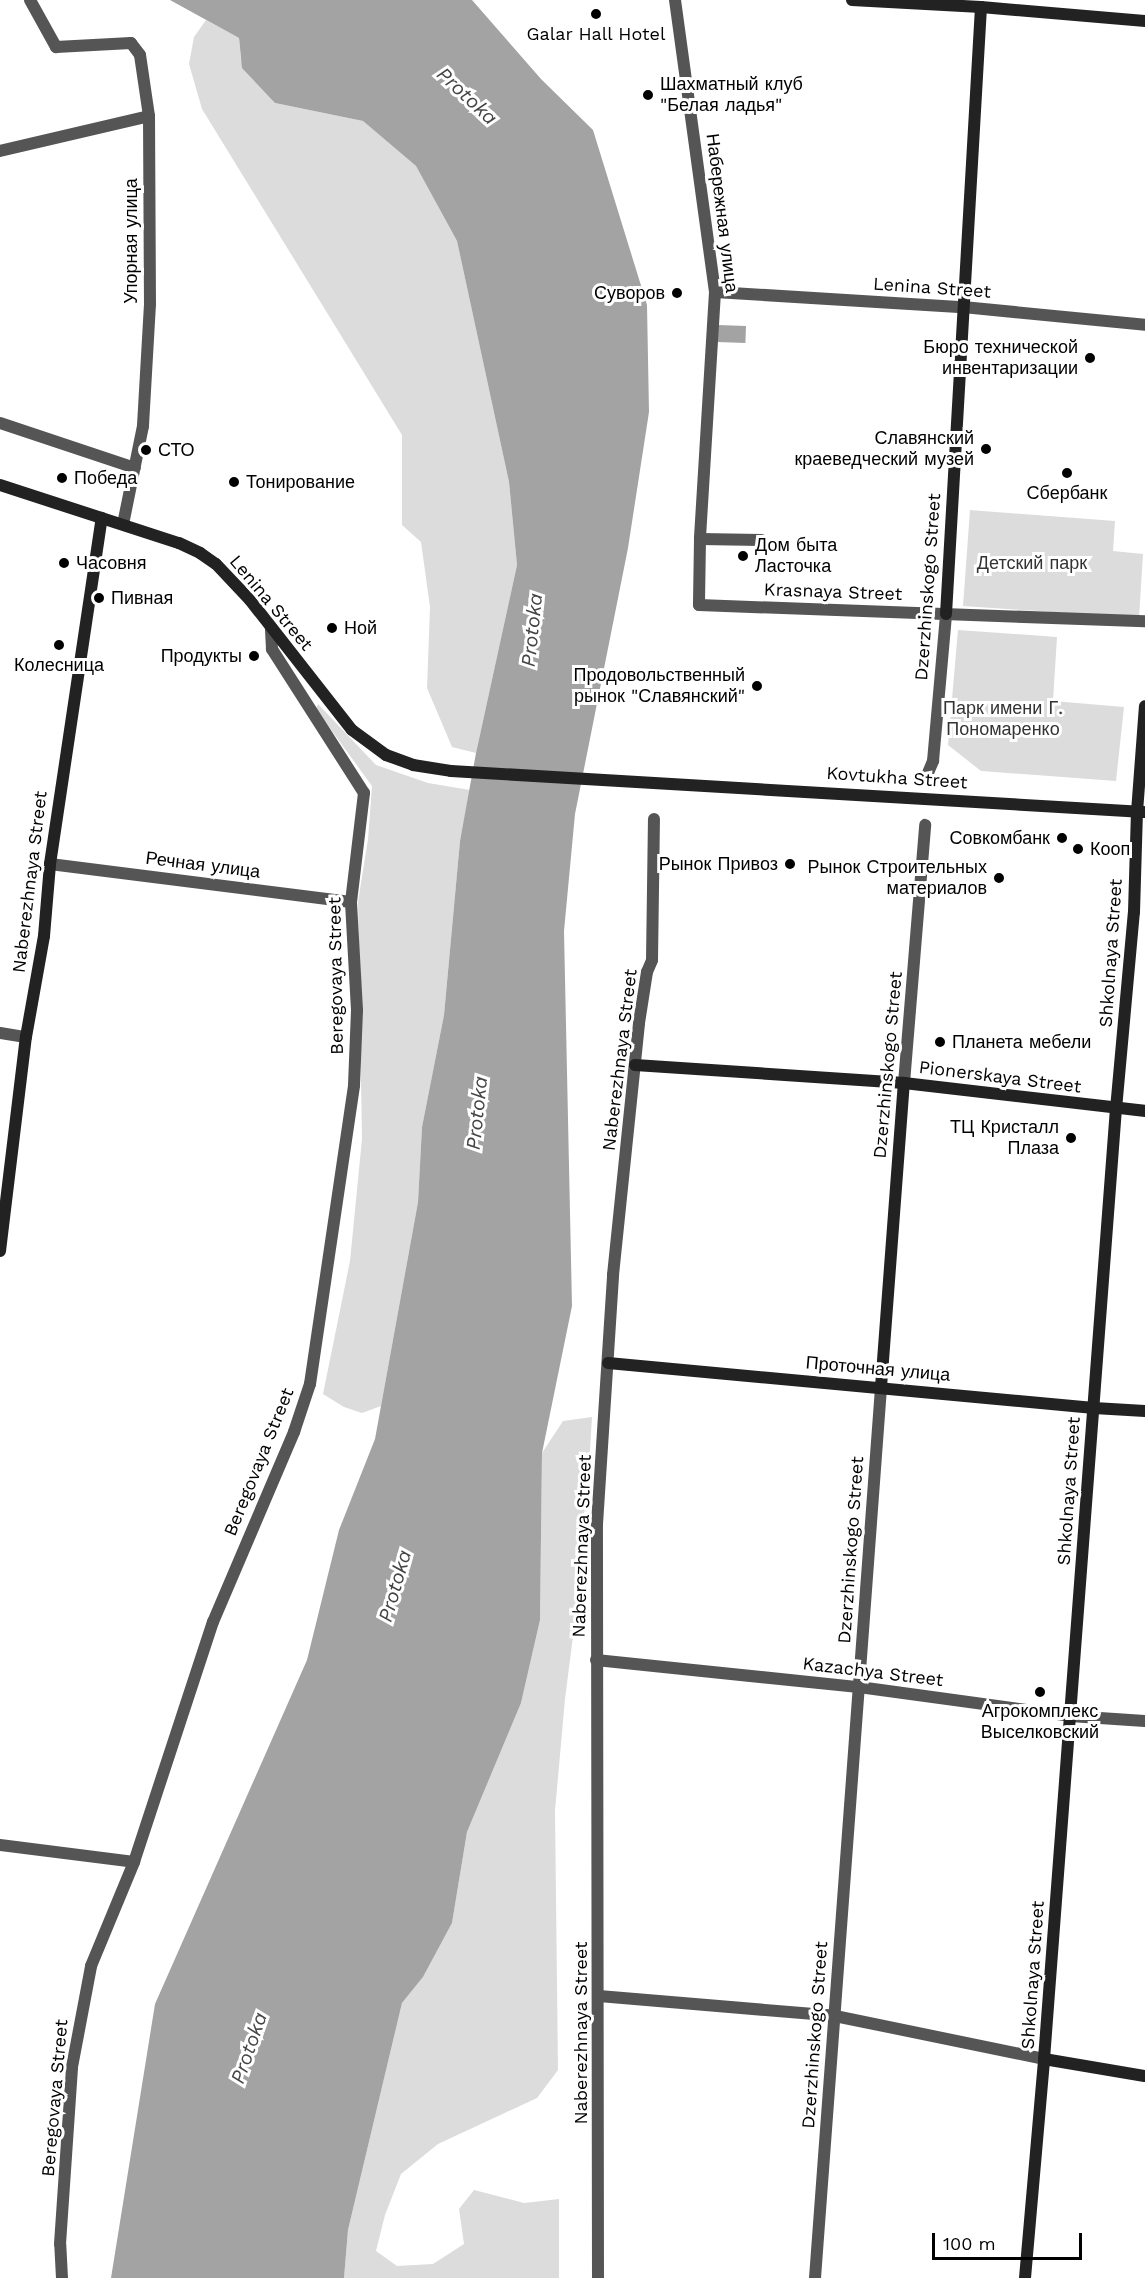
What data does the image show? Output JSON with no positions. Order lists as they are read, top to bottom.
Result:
{
  "streets": {
    "street": [
      "Набережная улица",
      "Упорная улица",
      "Lenina Street",
      "Dzerzhinskogo Street",
      "Krasnaya Street",
      "Kovtukha Street",
      "Речная улица",
      "Naberezhnaya Street",
      "Shkolnaya Street",
      "Beregovaya Street",
      "Pionerskaya Street",
      "Проточная улица",
      "Kazachya Street"
    ]
  },
  "crossings": [
    ["Набережная улица", "Lenina Street"],
    ["Набережная улица", "Krasnaya Street"],
    ["Упорная улица", "Lenina Street"],
    ["Lenina Street", "Dzerzhinskogo Street"],
    ["Lenina Street", "Kovtukha Street"],
    ["Lenina Street", "Naberezhnaya Street"],
    ["Lenina Street", "Beregovaya Street"],
    ["Dzerzhinskogo Street", "Krasnaya Street"],
    ["Dzerzhinskogo Street", "Pionerskaya Street"],
    ["Dzerzhinskogo Street", "Проточная улица"],
    ["Dzerzhinskogo Street", "Kazachya Street"],
    ["Kovtukha Street", "Shkolnaya Street"],
    ["Речная улица", "Naberezhnaya Street"],
    ["Речная улица", "Beregovaya Street"],
    ["Naberezhnaya Street", "Pionerskaya Street"],
    ["Naberezhnaya Street", "Проточная улица"],
    ["Naberezhnaya Street", "Kazachya Street"],
    ["Shkolnaya Street", "Pionerskaya Street"],
    ["Shkolnaya Street", "Проточная улица"],
    ["Shkolnaya Street", "Kazachya Street"]
  ],
  "water": ["Protoka"],
  "parks": ["Детский парк", "Парк имени Г. Пономаренко"],
  "places": [
    "Galar Hall Hotel",
    "Шахматный клуб \"Белая ладья\"",
    "Суворов",
    "Бюро технической инвентаризации",
    "Славянский краеведческий музей",
    "СТО",
    "Сбербанк",
    "Победа",
    "Тонирование",
    "Дом быта Ласточка",
    "Часовня",
    "Пивная",
    "Ной",
    "Колесница",
    "Продукты",
    "Продовольственный рынок \"Славянский\"",
    "Совкомбанк",
    "Кооп",
    "Рынок Привоз",
    "Рынок Строительных материалов",
    "Планета мебели",
    "ТЦ Кристалл Плаза",
    "Агрокомплекс Выселковский"
  ],
  "scale_bar": "100 m"
}
